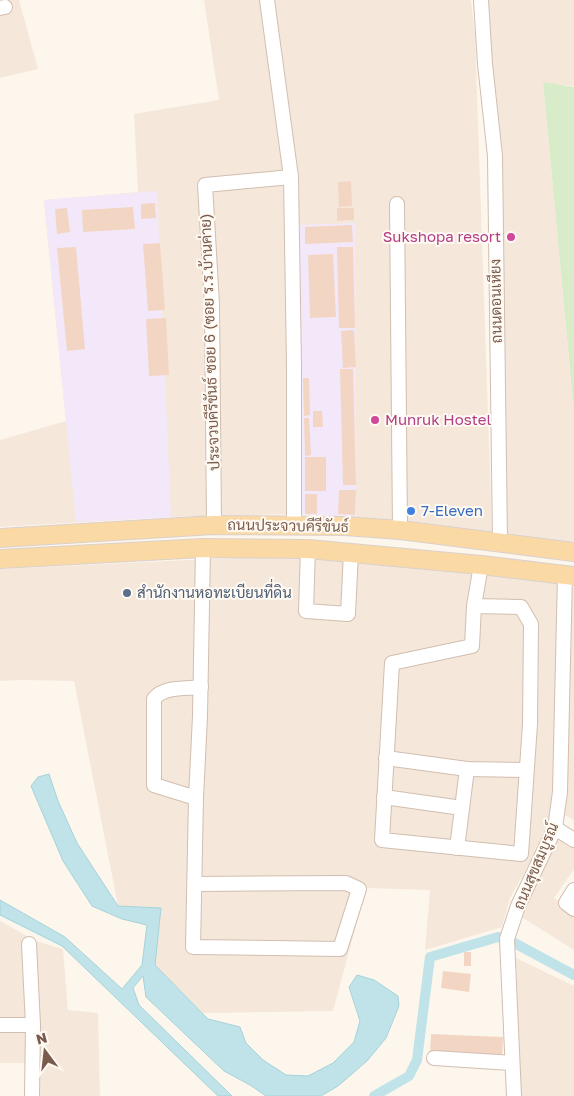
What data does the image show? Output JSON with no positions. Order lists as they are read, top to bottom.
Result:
{
  "streets": {
    "main road": ["ถนนประจวบคีรีขันธ์"],
    "street": ["ถนนดอนเหียง", "ประจวบคีรีขันธ์ ซอย 6 (ซอย ร.ร.บ้านค่าย)", "ถนนสุขสมบูรณ์"]
  },
  "crossings": [
    ["ถนนดอนเหียง", "ถนนประจวบคีรีขันธ์"],
    ["ประจวบคีรีขันธ์ ซอย 6 (ซอย ร.ร.บ้านค่าย)", "ถนนประจวบคีรีขันธ์"],
    ["ถนนประจวบคีรีขันธ์", "ถนนสุขสมบูรณ์"]
  ],
  "places": [
    "Sukshopa resort",
    "Munruk Hostel",
    "7-Eleven",
    "สำนักงานหอทะเบียนที่ดิน"
  ],
  "north": "top"
}
